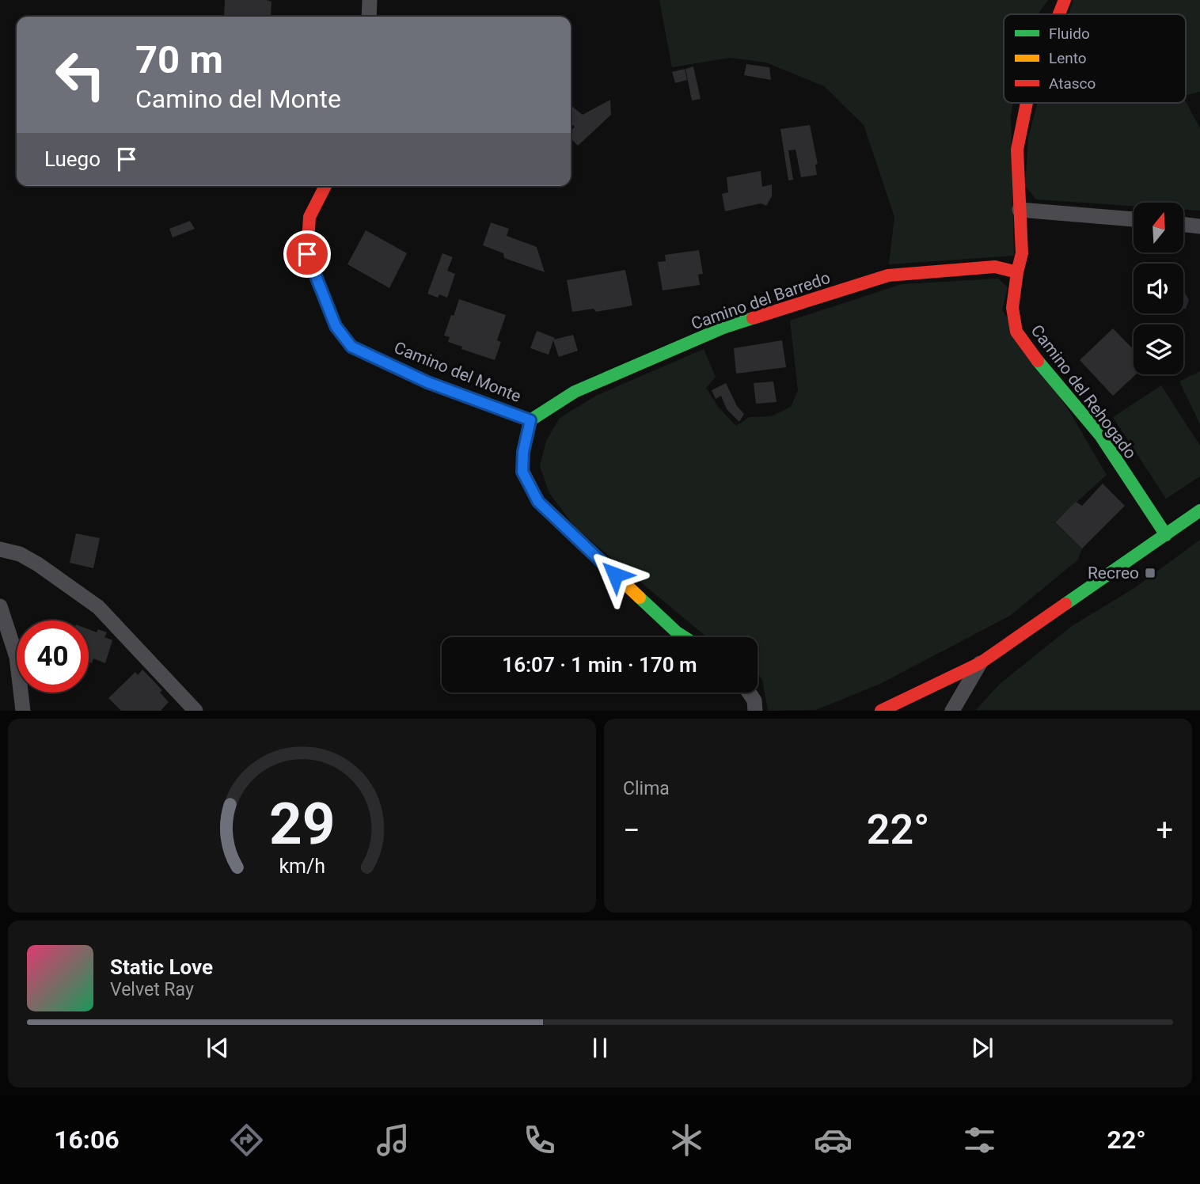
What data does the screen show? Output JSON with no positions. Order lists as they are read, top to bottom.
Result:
{
  "streets": {
    "street": ["Camino del Barredo", "Camino del Monte", "Camino del Rehogado"]
  },
  "crossings": [
    ["Camino del Barredo", "Camino del Monte"],
    ["Camino del Barredo", "Camino del Rehogado"]
  ],
  "places": {
    "transit": ["Recreo"]
  },
  "legend": ["Fluido", "Lento", "Atasco"],
  "north": "top",
  "page": {
    "turn": ["70 m", "Camino del Monte"],
    "then": "Luego",
    "limit": "40",
    "trip": "16:07 · 1 min · 170 m",
    "tile": "Clima",
    "heat": ["−", "22°", "+"],
    "song": ["Static Love", "Velvet Ray"],
    "tabs": ["16:06", "22°"],
    "gauge": ["29", "km/h"]
  }
}
